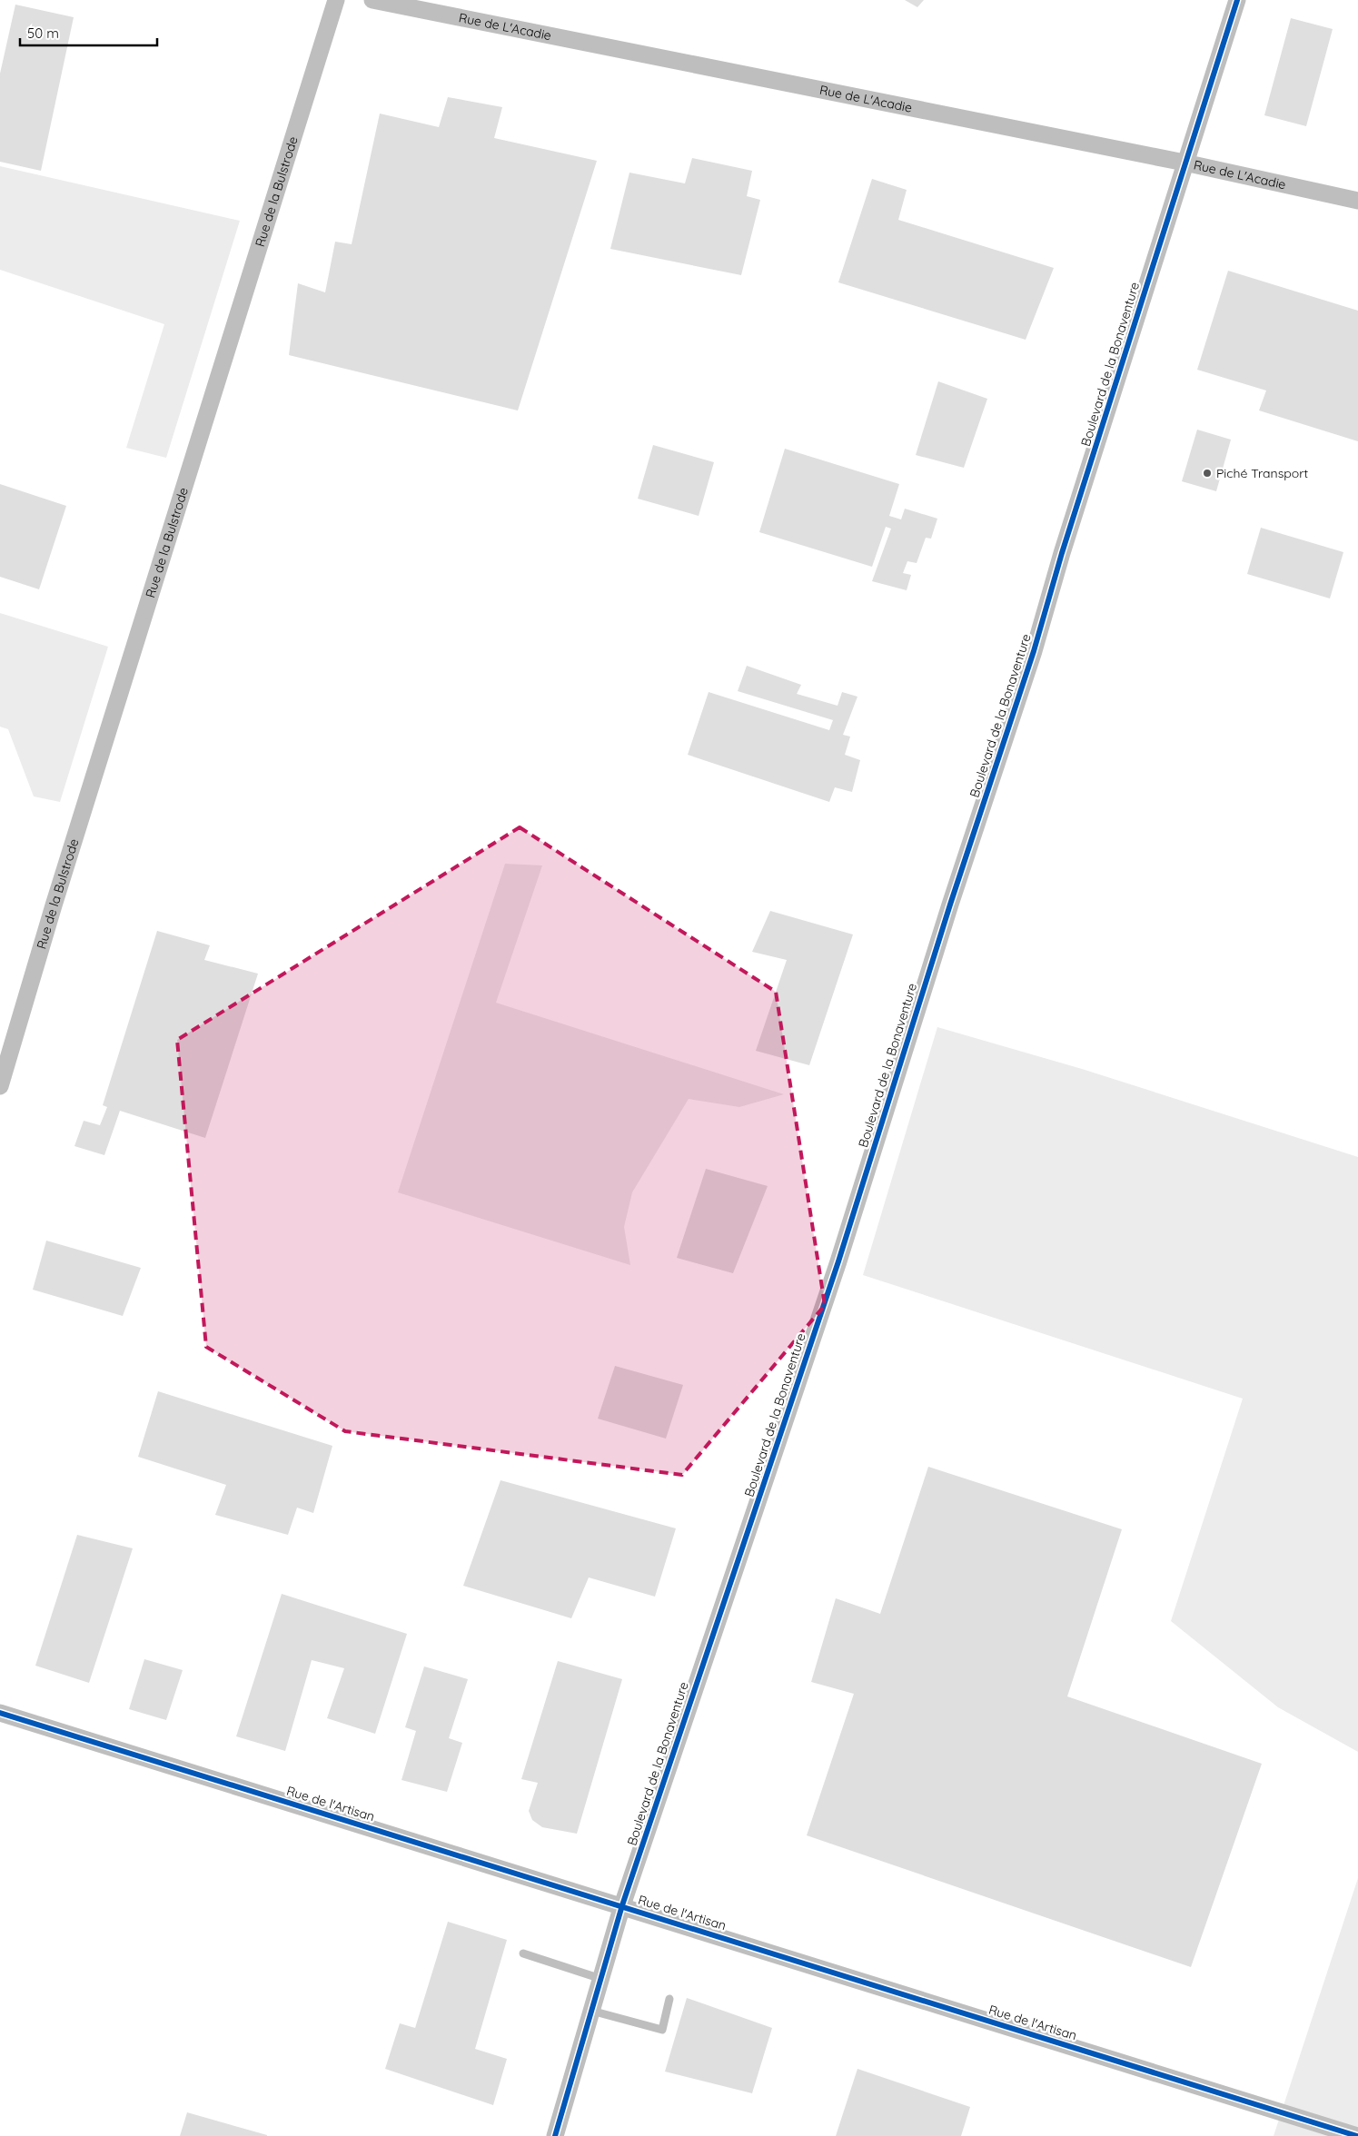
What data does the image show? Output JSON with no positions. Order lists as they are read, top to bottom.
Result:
{
  "streets": {
    "street": [
      "Rue de L'Acadie",
      "Rue de la Bulstrode",
      "Boulevard de la Bonaventure",
      "Rue de l'Artisan"
    ]
  },
  "crossings": [
    ["Rue de L'Acadie", "Boulevard de la Bonaventure"],
    ["Boulevard de la Bonaventure", "Rue de l'Artisan"]
  ],
  "places": ["Piché Transport"],
  "scale_bar": "50 m"
}
